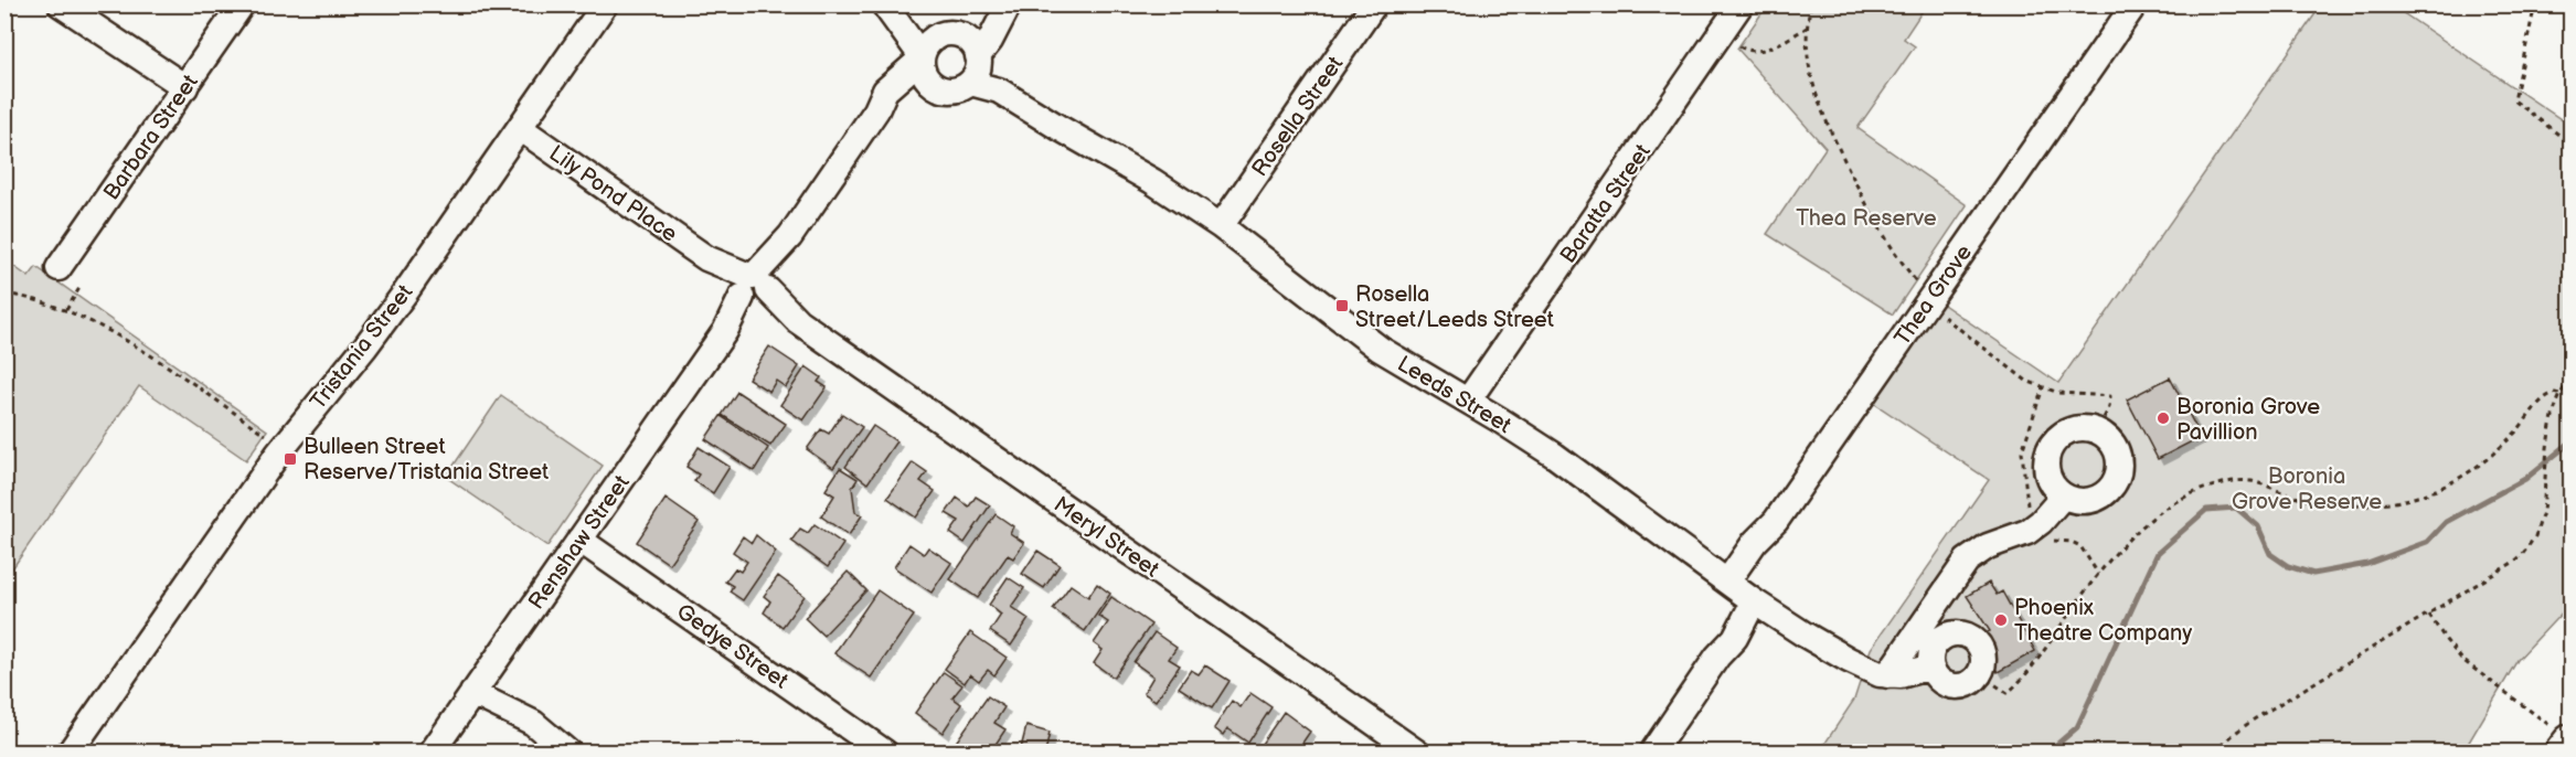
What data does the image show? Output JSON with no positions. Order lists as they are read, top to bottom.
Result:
{
  "streets": {
    "street": [
      "Rosella Street",
      "Barbara Street",
      "Lily Pond Place",
      "Baratta Street",
      "Thea Grove",
      "Tristania Street",
      "Leeds Street",
      "Meryl Street",
      "Renshaw Street",
      "Gedye Street"
    ]
  },
  "crossings": [
    ["Rosella Street", "Leeds Street"],
    ["Lily Pond Place", "Tristania Street"],
    ["Lily Pond Place", "Meryl Street"],
    ["Lily Pond Place", "Renshaw Street"],
    ["Baratta Street", "Leeds Street"],
    ["Thea Grove", "Leeds Street"],
    ["Leeds Street", "Renshaw Street"],
    ["Meryl Street", "Renshaw Street"],
    ["Renshaw Street", "Gedye Street"]
  ],
  "parks": ["Thea Reserve", "Boronia Grove Reserve"],
  "places": {
    "transit": ["Rosella Street/Leeds Street", "Bulleen Street Reserve/Tristania Street"],
    "other": ["Boronia Grove Pavillion", "Phoenix Theatre Company"]
  }
}
